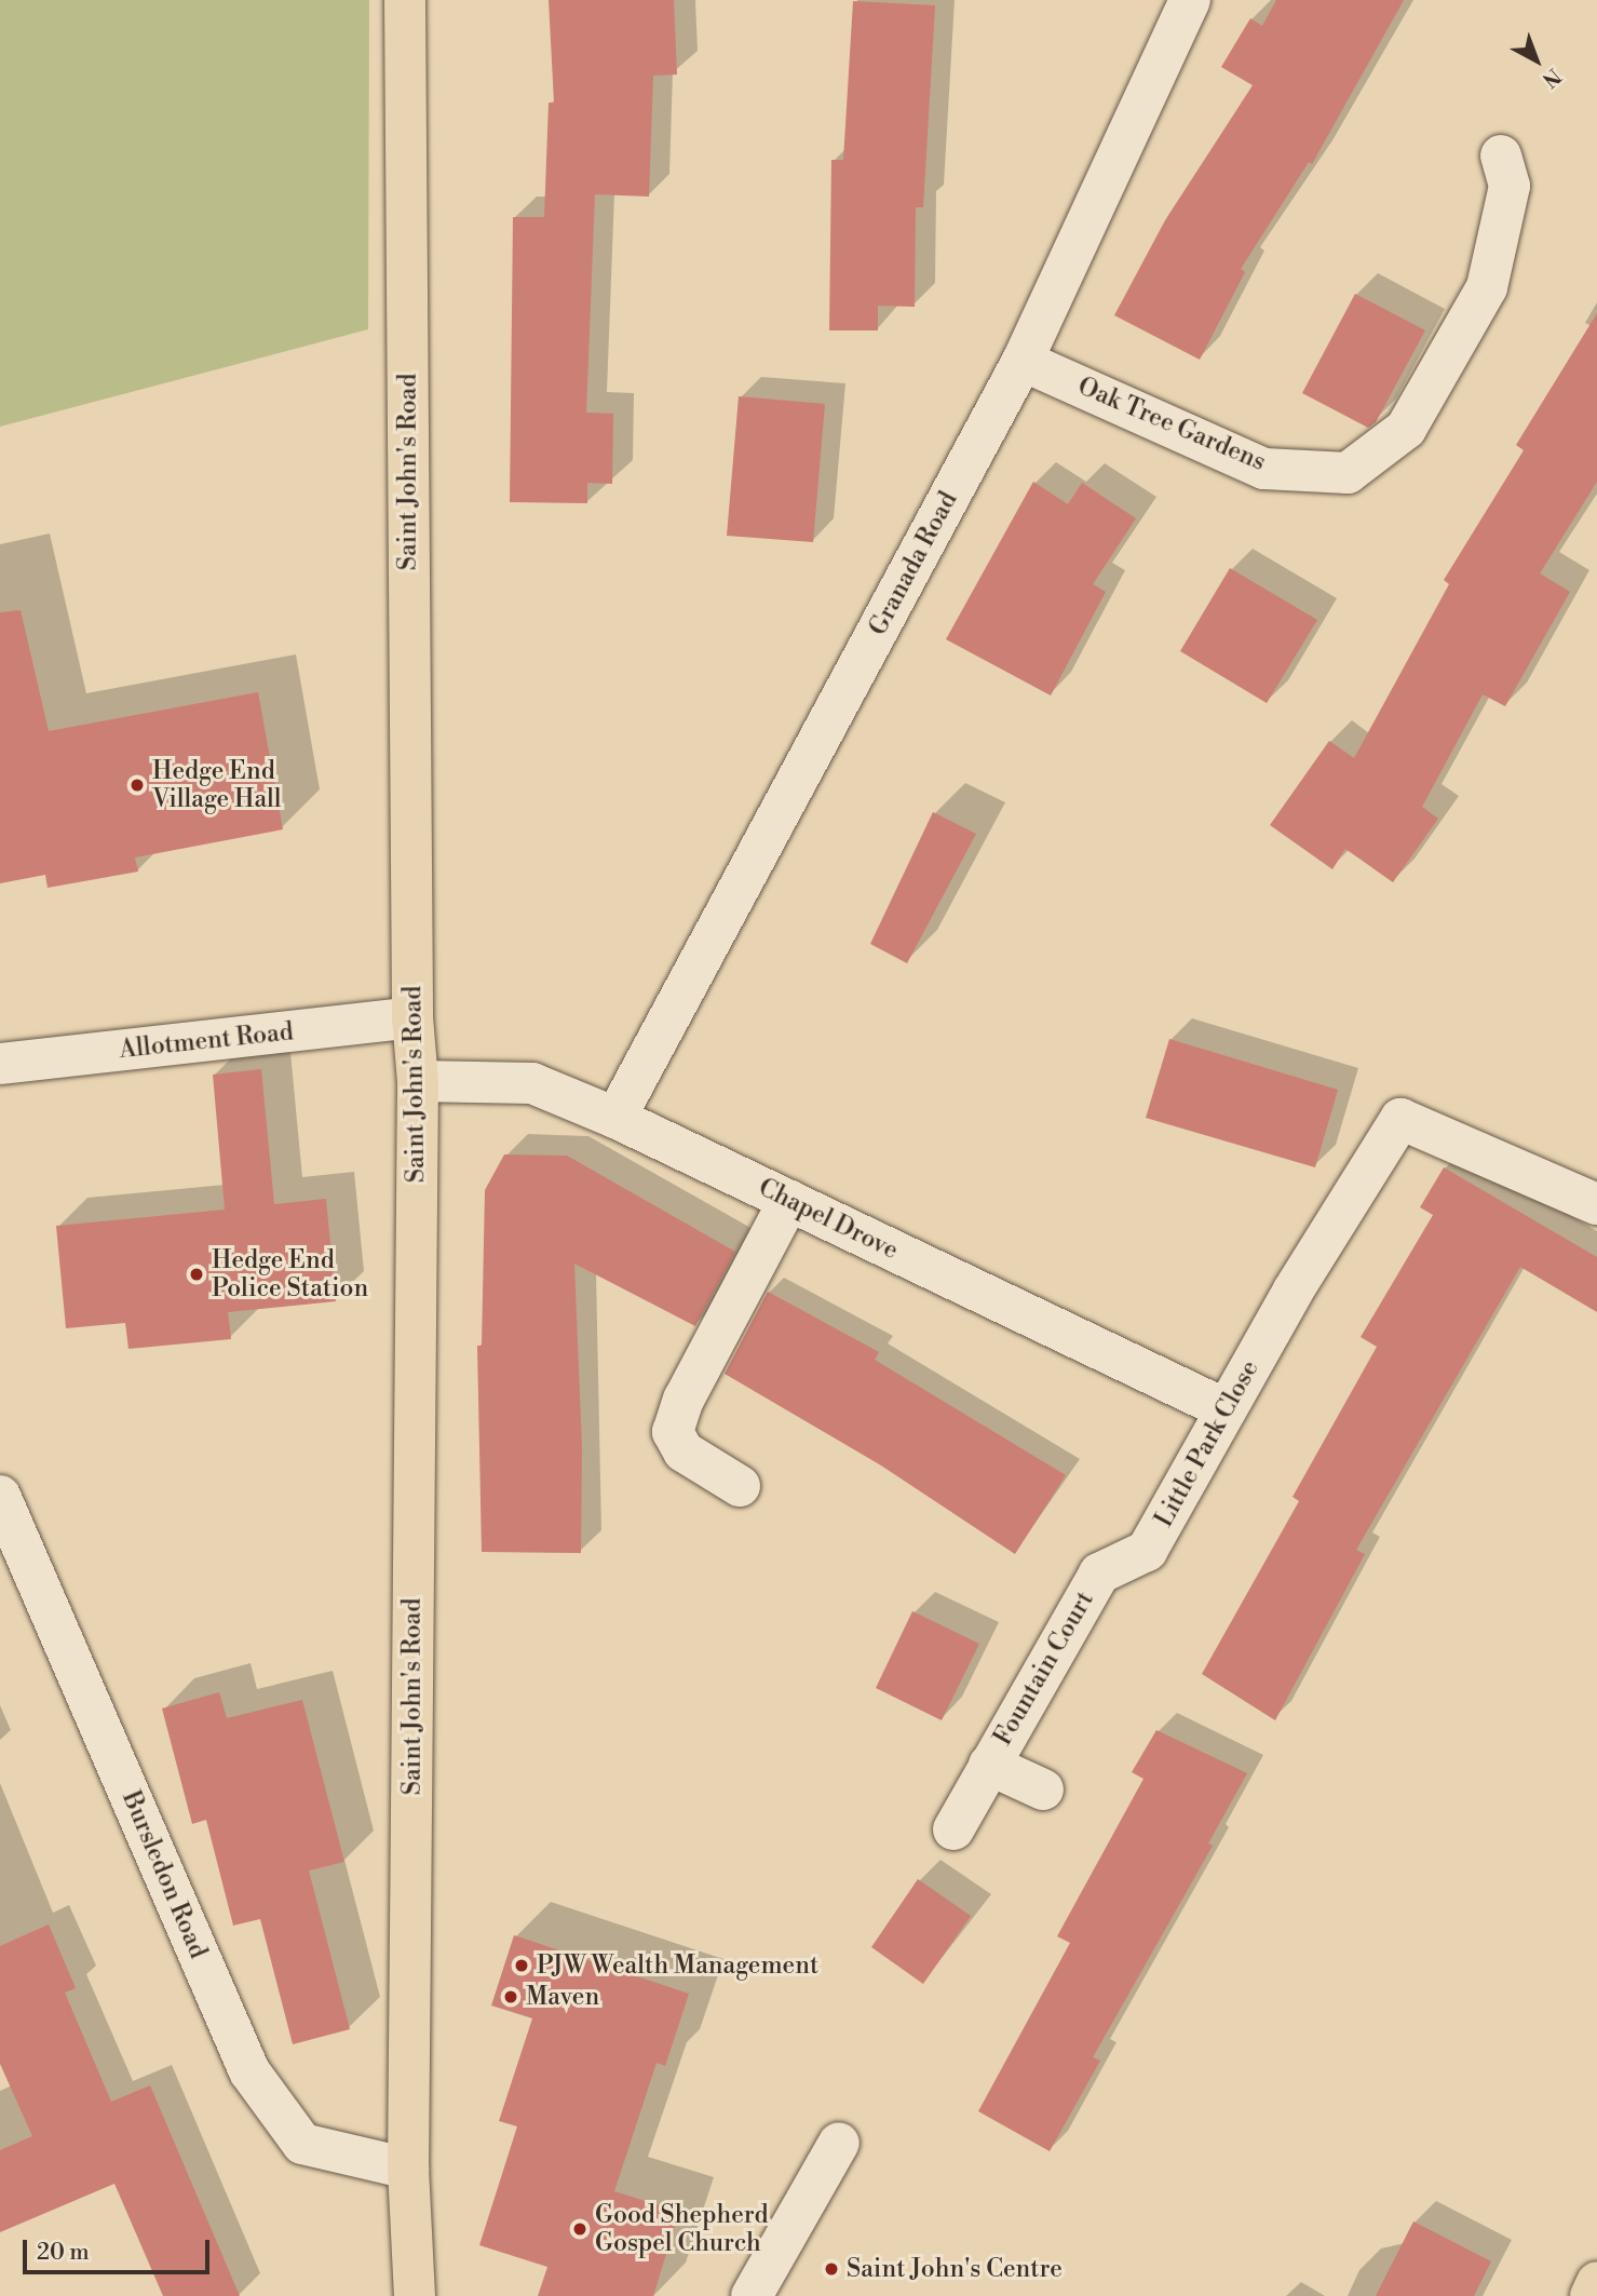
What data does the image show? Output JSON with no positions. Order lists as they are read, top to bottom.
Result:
{
  "streets": {
    "main road": ["Saint John's Road"],
    "street": [
      "Oak Tree Gardens",
      "Granada Road",
      "Allotment Road",
      "Chapel Drove",
      "Little Park Close",
      "Fountain Court",
      "Bursledon Road"
    ]
  },
  "crossings": [
    ["Oak Tree Gardens", "Granada Road"],
    ["Saint John's Road", "Allotment Road"],
    ["Saint John's Road", "Chapel Drove"],
    ["Saint John's Road", "Bursledon Road"],
    ["Granada Road", "Chapel Drove"],
    ["Chapel Drove", "Little Park Close"],
    ["Little Park Close", "Fountain Court"]
  ],
  "places": [
    "Hedge End Village Hall",
    "Hedge End Police Station",
    "PJW Wealth Management",
    "Maven",
    "Good Shepherd Gospel Church",
    "Saint John's Centre"
  ],
  "scale_bar": "20 m",
  "north": "bottom right"
}
